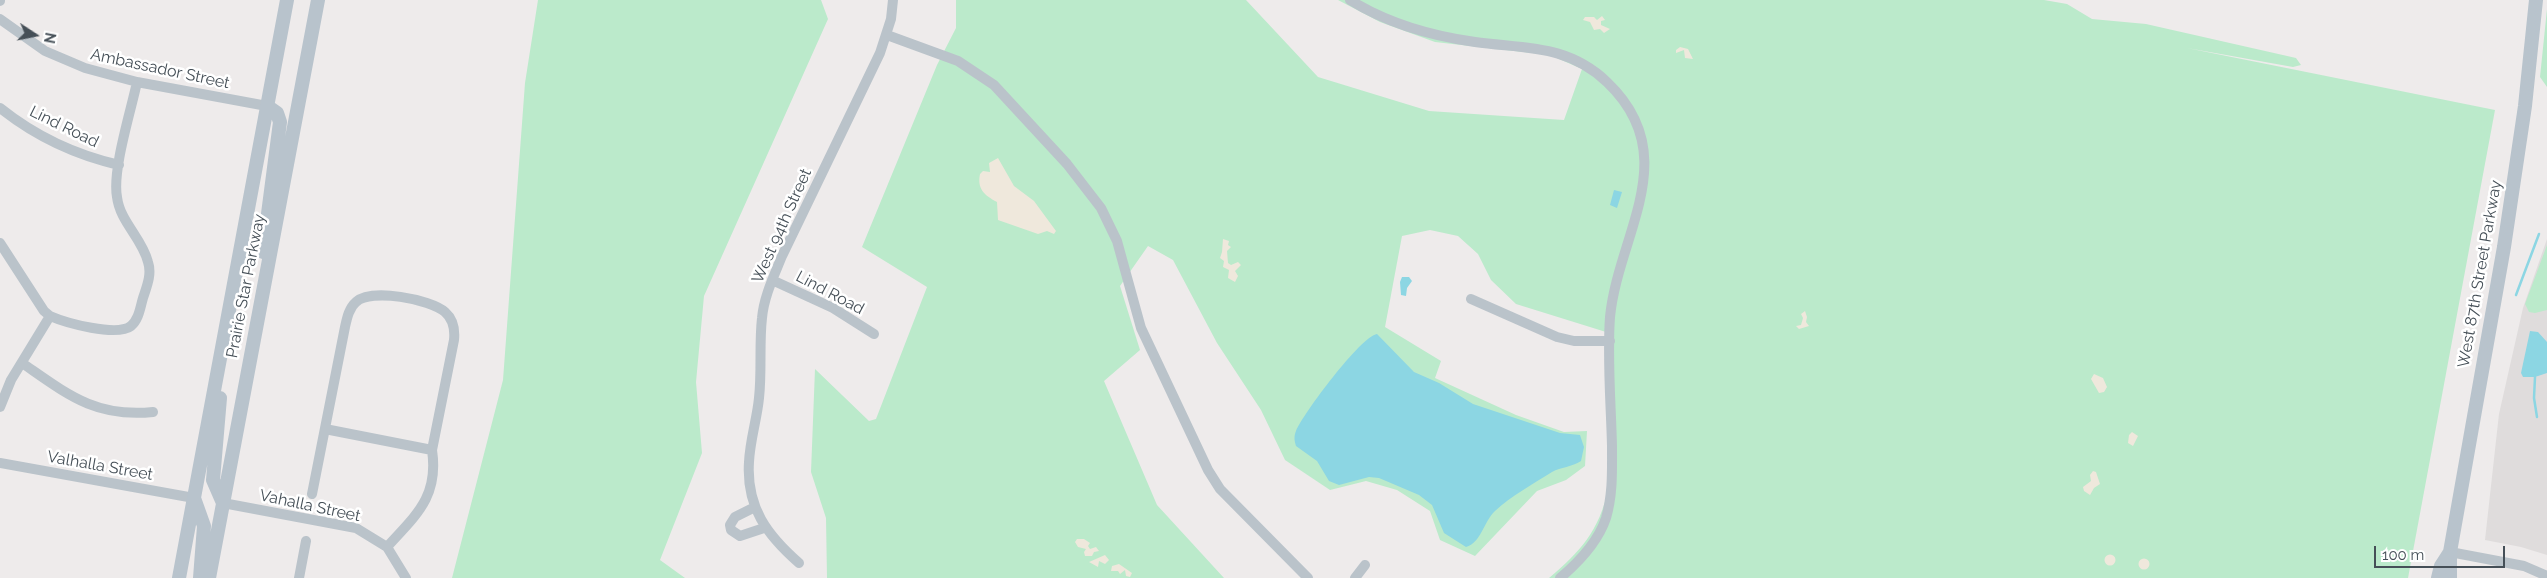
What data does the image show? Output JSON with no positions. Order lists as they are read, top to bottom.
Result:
{
  "streets": {
    "main road": ["West 87th Street Parkway", "Prairie Star Parkway"],
    "street": [
      "Ambassador Street",
      "Lind Road",
      "West 94th Street",
      "Valhalla Street",
      "Vahalla Street"
    ]
  },
  "crossings": [
    ["Ambassador Street", "Prairie Star Parkway"],
    ["Lind Road", "West 94th Street"],
    ["Prairie Star Parkway", "Valhalla Street"],
    ["Prairie Star Parkway", "Vahalla Street"]
  ],
  "scale_bar": "100 m",
  "north": "right"
}
